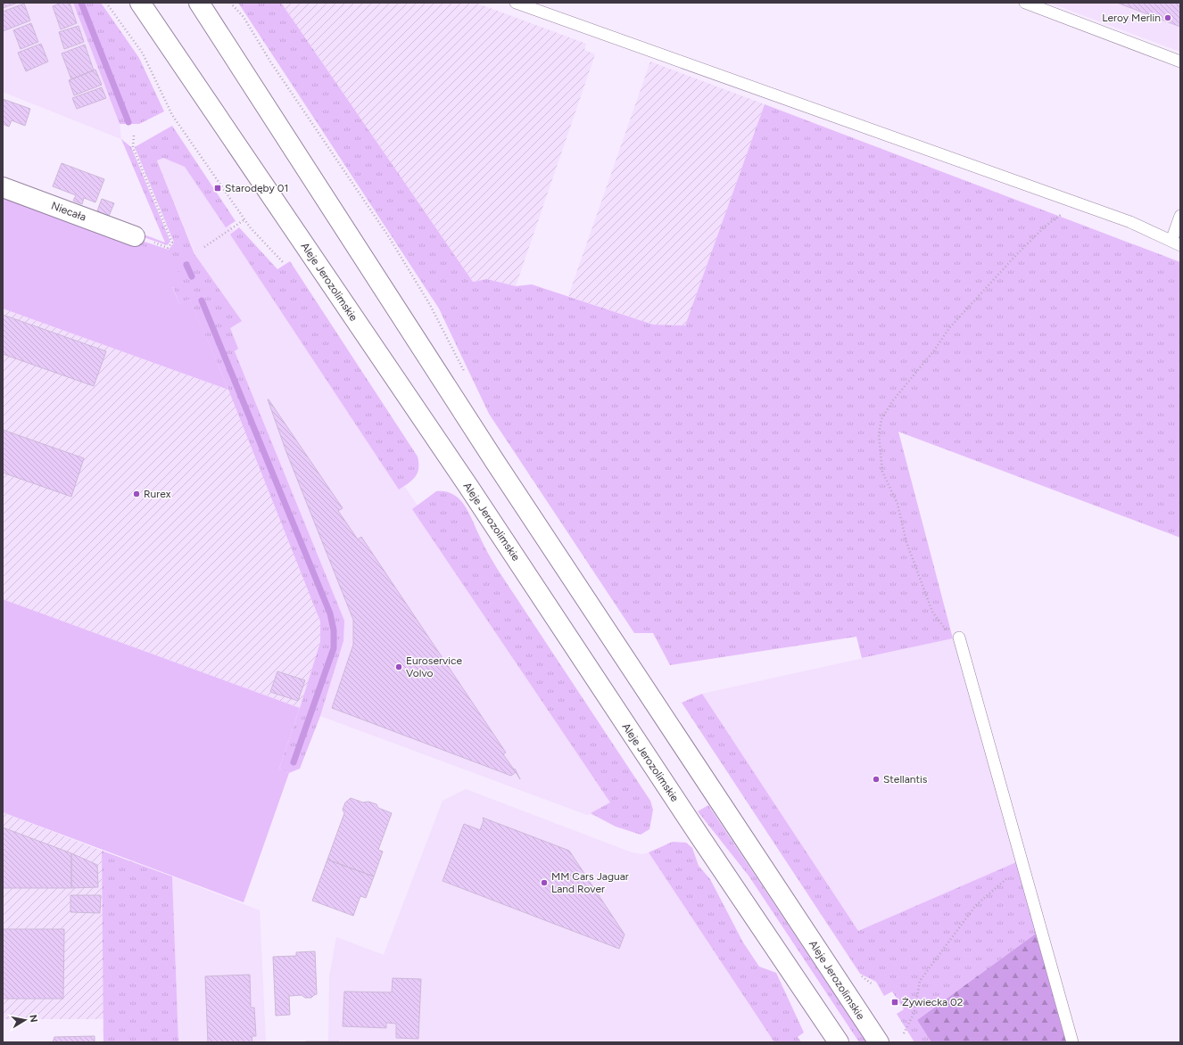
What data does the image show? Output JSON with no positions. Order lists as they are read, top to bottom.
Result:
{
  "streets": {
    "main road": ["Niecała", "Aleje Jerozolimskie"]
  },
  "places": {
    "other": [
      "Leroy Merlin",
      "Rurex",
      "Euroservice Volvo",
      "Stellantis",
      "MM Cars Jaguar Land Rover"
    ],
    "transit": ["Starodęby 01", "Żywiecka 02"]
  },
  "north": "right"
}
